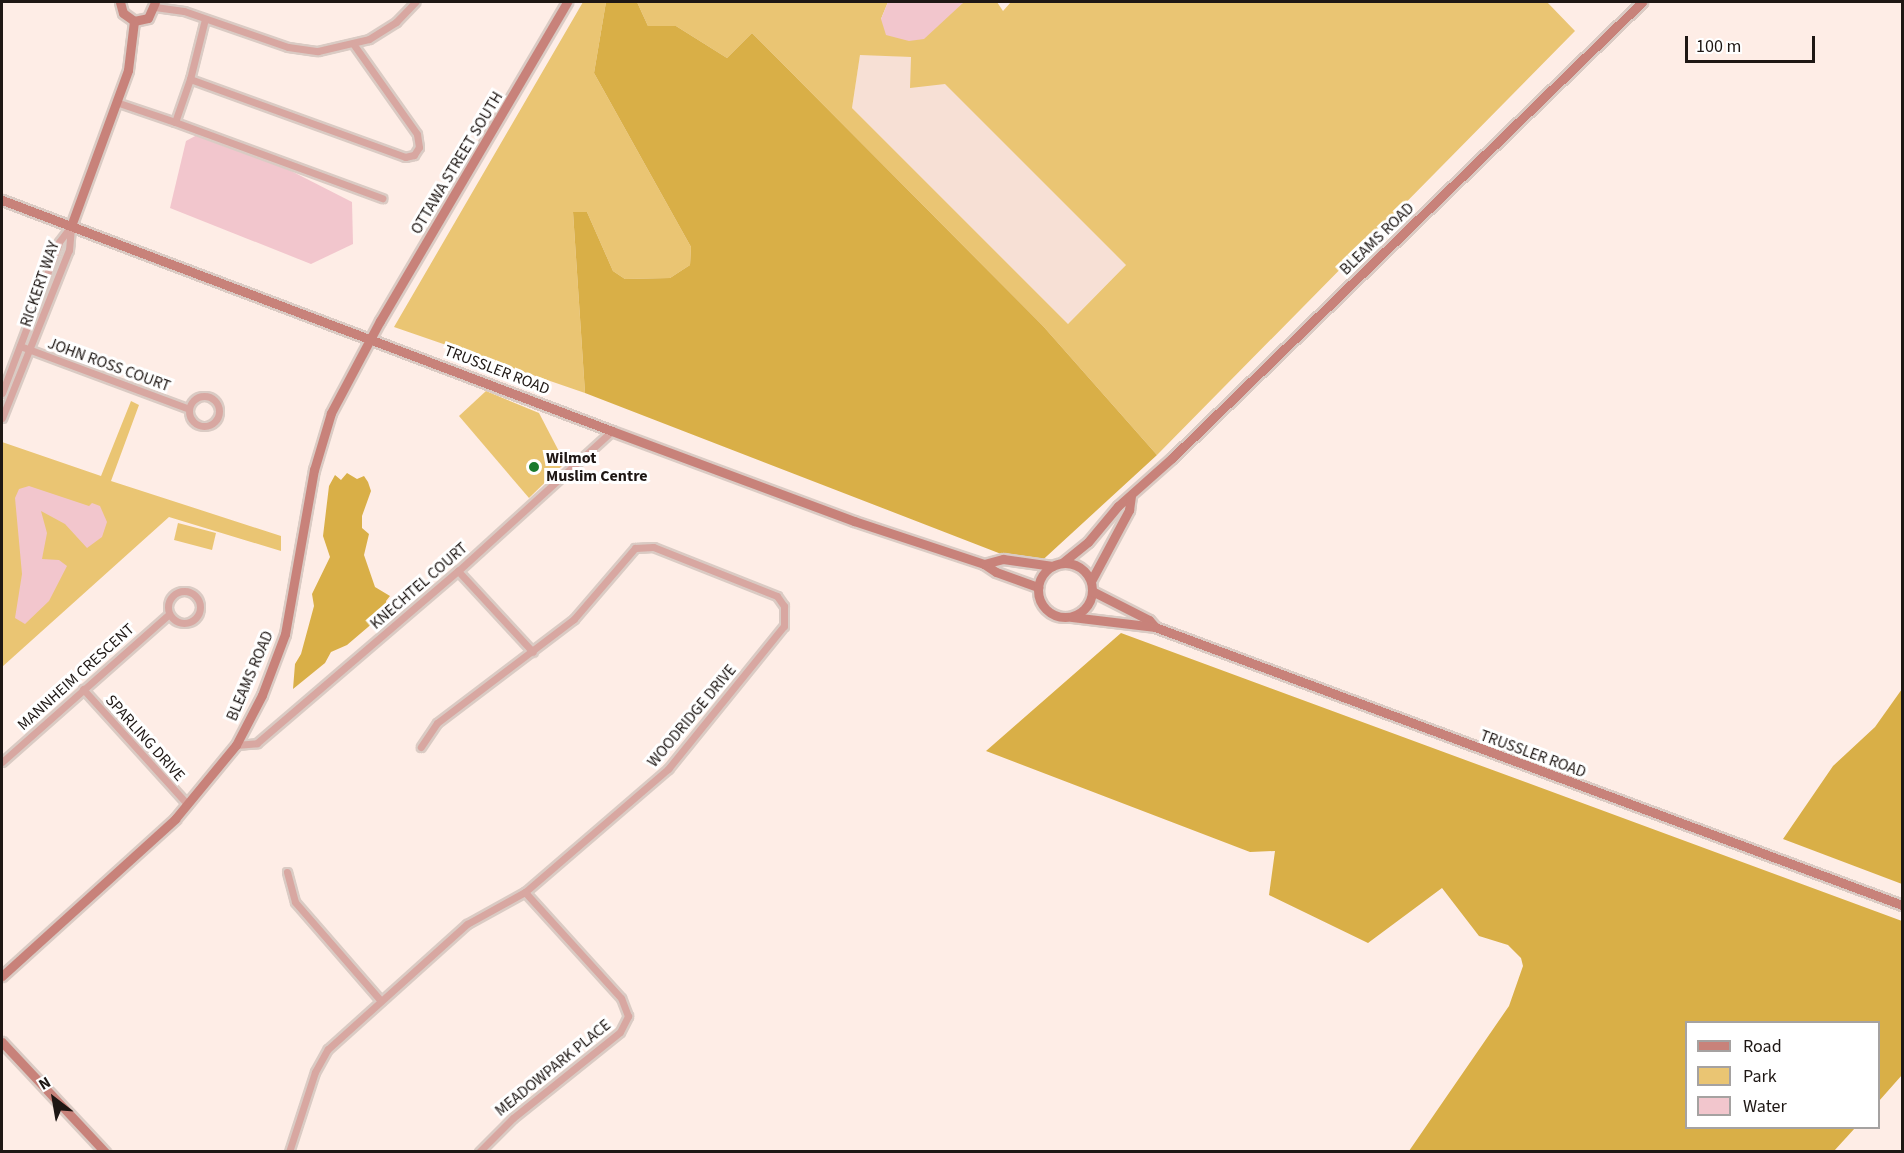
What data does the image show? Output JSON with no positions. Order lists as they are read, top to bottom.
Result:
{
  "streets": {
    "main road": ["OTTAWA STREET SOUTH", "BLEAMS ROAD", "TRUSSLER ROAD"],
    "street": [
      "RICKERT WAY",
      "JOHN ROSS COURT",
      "KNECHTEL COURT",
      "MANNHEIM CRESCENT",
      "WOODRIDGE DRIVE",
      "SPARLING DRIVE",
      "MEADOWPARK PLACE"
    ]
  },
  "crossings": [
    ["OTTAWA STREET SOUTH", "BLEAMS ROAD"],
    ["OTTAWA STREET SOUTH", "TRUSSLER ROAD"],
    ["BLEAMS ROAD", "TRUSSLER ROAD"],
    ["BLEAMS ROAD", "KNECHTEL COURT"],
    ["BLEAMS ROAD", "SPARLING DRIVE"],
    ["RICKERT WAY", "JOHN ROSS COURT"],
    ["RICKERT WAY", "TRUSSLER ROAD"],
    ["TRUSSLER ROAD", "KNECHTEL COURT"],
    ["MANNHEIM CRESCENT", "SPARLING DRIVE"],
    ["WOODRIDGE DRIVE", "MEADOWPARK PLACE"]
  ],
  "places": ["Wilmot Muslim Centre"],
  "legend": ["Road", "Park", "Water"],
  "scale_bar": "100 m",
  "north": "top left"
}
